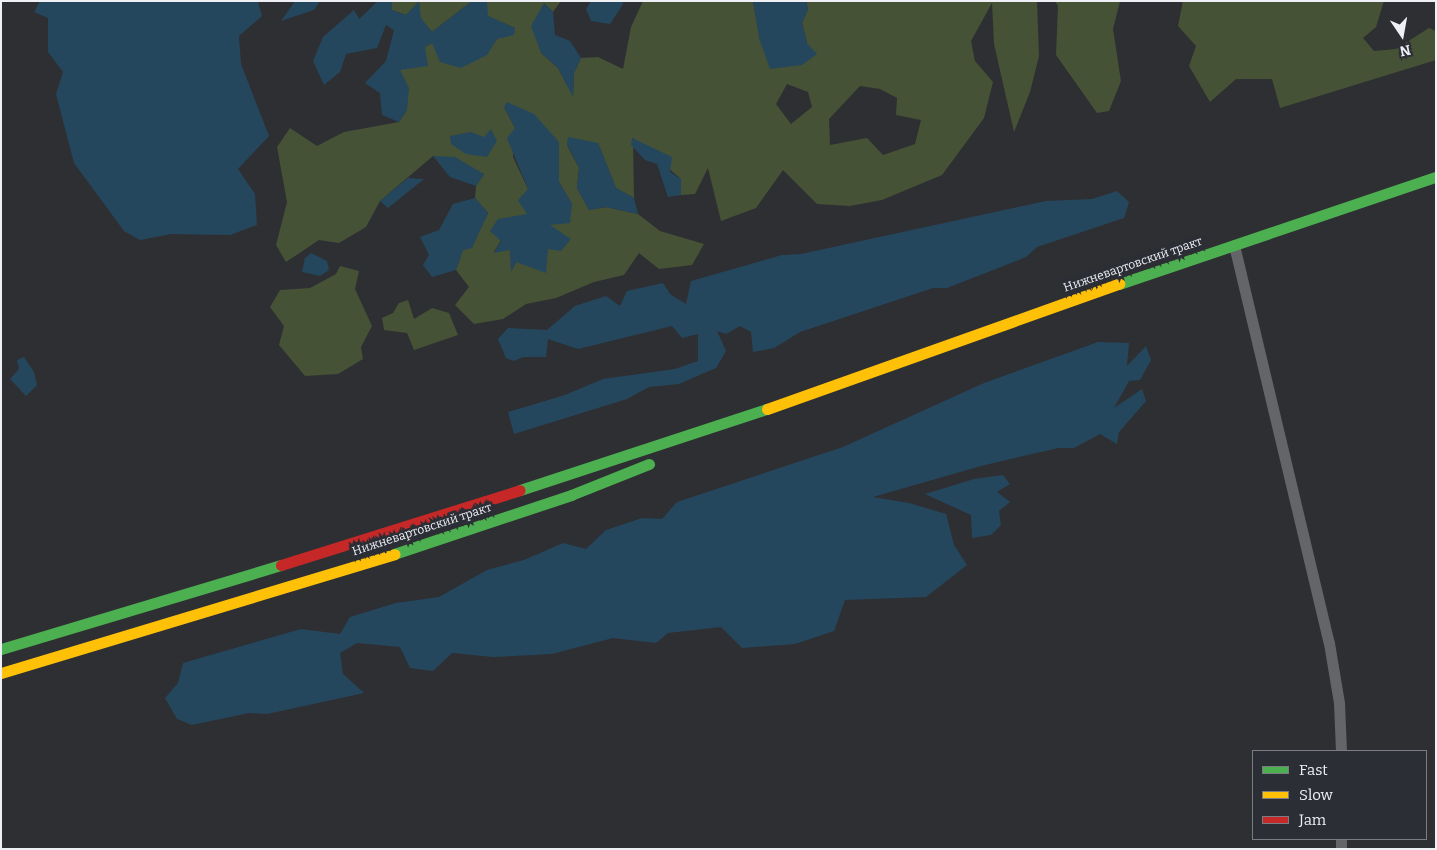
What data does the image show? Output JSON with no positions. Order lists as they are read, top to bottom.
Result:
{
  "streets": {
    "main road": ["Нижневартовский тракт"]
  },
  "legend": ["Fast", "Slow", "Jam"],
  "north": "bottom"
}
